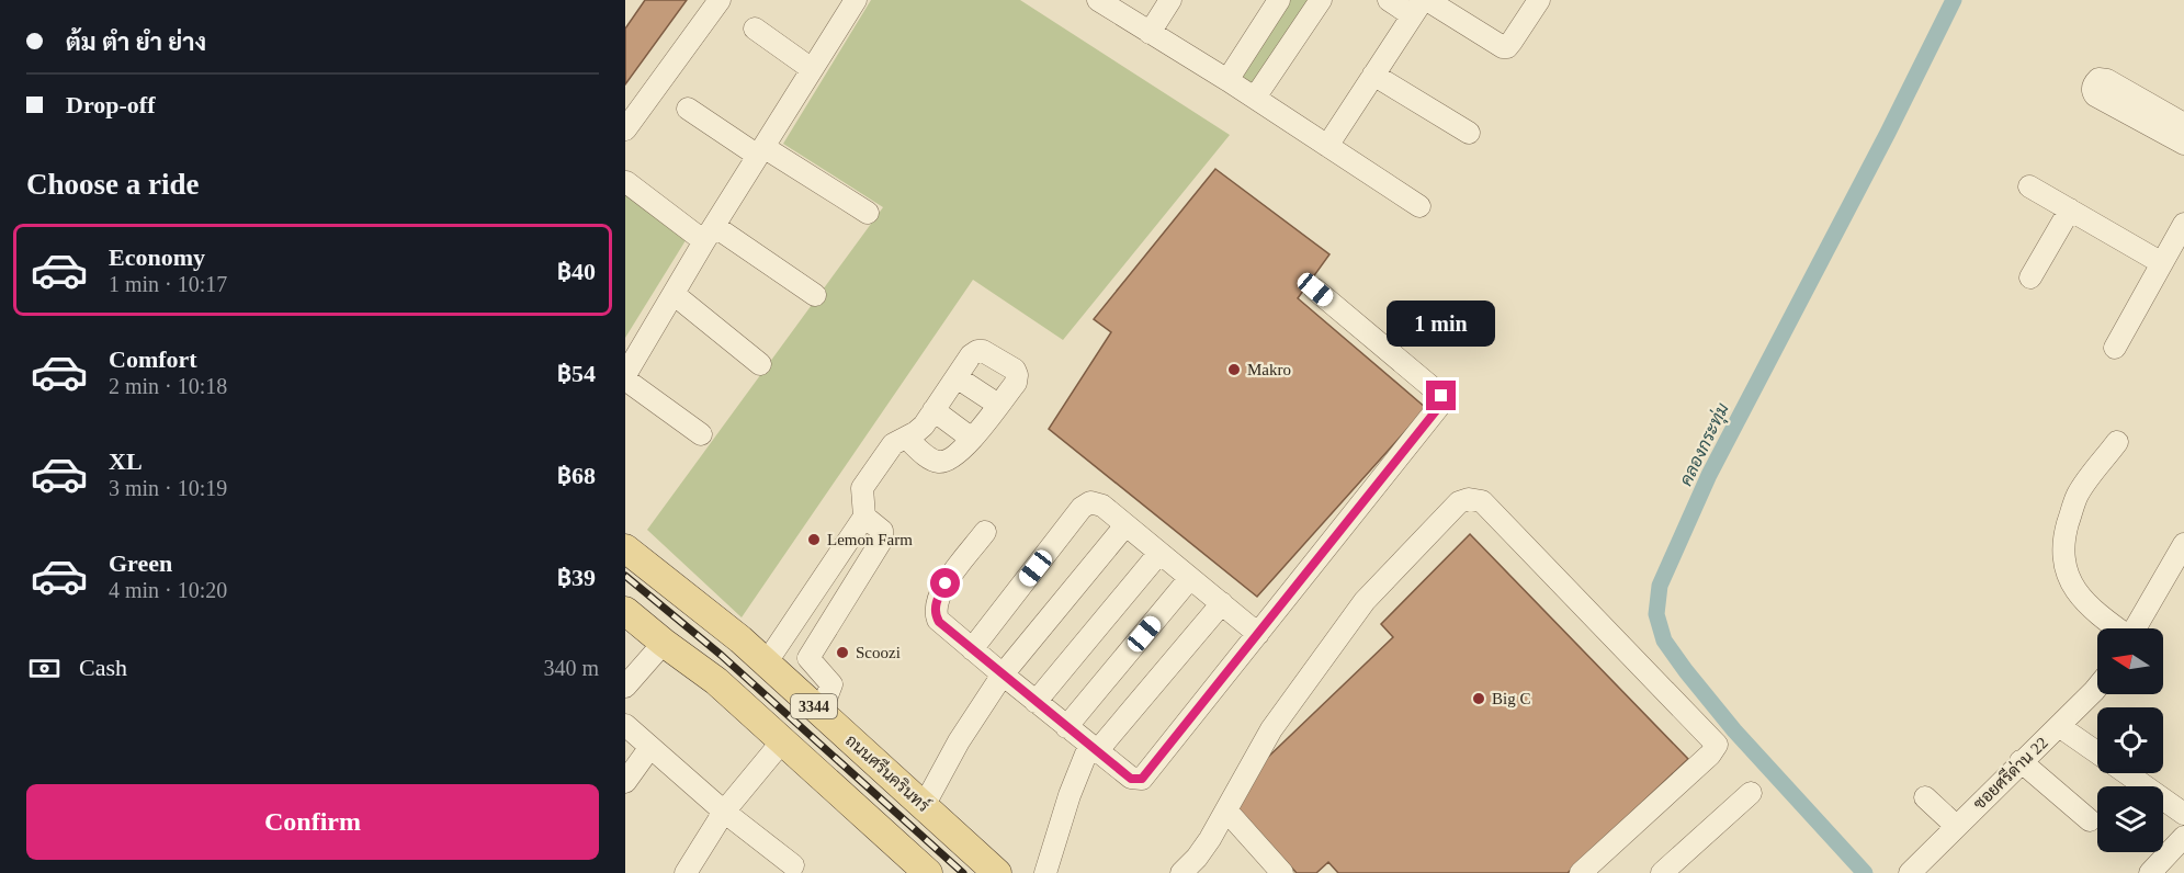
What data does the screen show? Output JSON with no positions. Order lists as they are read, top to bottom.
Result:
{
  "streets": {
    "main road": ["3344", "ถนนศรีนครินทร์"],
    "street": ["ซอยศรีด่าน 22"]
  },
  "water": ["คลองกระทุ่ม"],
  "places": [
    "Makro",
    "Lemon Farm",
    "Scoozi",
    "Big C"
  ],
  "north": "left",
  "page": {
    "banner": ["ต้ม ตำ ยำ ย่าง", "Drop-off"],
    "heading": "Choose a ride",
    "list": [
      {
        "name": "Economy",
        "note": "1 min · 10:17",
        "value": "฿40"
      },
      {
        "name": "Comfort",
        "note": "2 min · 10:18",
        "value": "฿54"
      },
      {
        "name": "XL",
        "note": "3 min · 10:19",
        "value": "฿68"
      },
      {
        "name": "Green",
        "note": "4 min · 10:20",
        "value": "฿39"
      }
    ],
    "bubble": "1 min",
    "pay": ["Cash", "340 m"],
    "buttons": "Confirm"
  }
}
